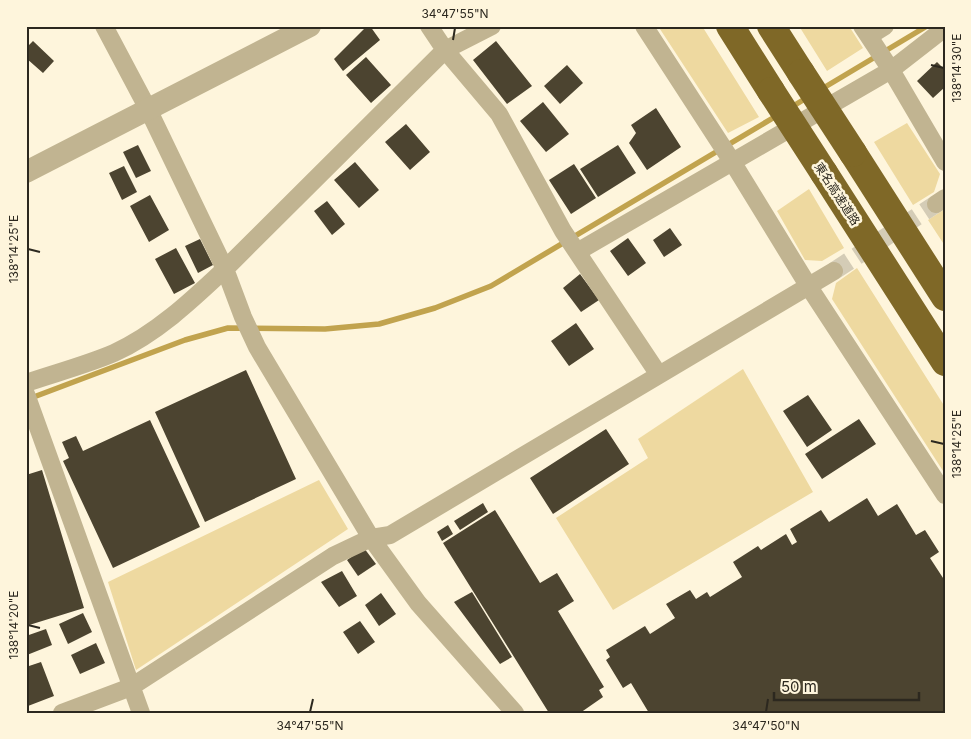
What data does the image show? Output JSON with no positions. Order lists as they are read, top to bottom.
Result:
{
  "streets": {
    "highway": ["東名高速道路"]
  },
  "scale_bar": "50 m",
  "coordinates": [
    "34°47'55\"N",
    "138°14'30\"E",
    "138°14'25\"E",
    "138°14'20\"E",
    "34°47'50\"N"
  ]
}
